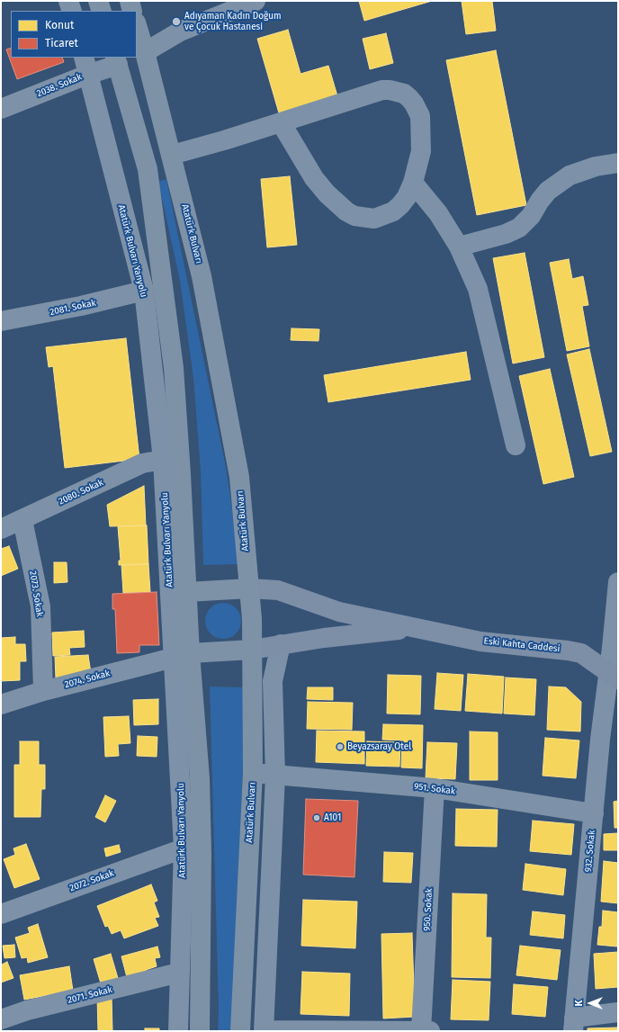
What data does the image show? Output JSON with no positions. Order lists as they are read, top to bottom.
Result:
{
  "streets": {
    "highway": ["Atatürk Bulvarı"],
    "main road": ["Eski Kahta Caddesi"],
    "street": [
      "2038. Sokak",
      "Atatürk Bulvarı Yanyolu",
      "2081. Sokak",
      "2080. Sokak",
      "2073. Sokak",
      "2074. Sokak",
      "951. Sokak",
      "932. Sokak",
      "2072. Sokak",
      "950. Sokak",
      "2071. Sokak"
    ]
  },
  "crossings": [
    ["2038. Sokak", "Atatürk Bulvarı Yanyolu"],
    ["Atatürk Bulvarı", "Eski Kahta Caddesi"],
    ["Atatürk Bulvarı", "951. Sokak"],
    ["Atatürk Bulvarı Yanyolu", "2081. Sokak"],
    ["Atatürk Bulvarı Yanyolu", "2080. Sokak"],
    ["Atatürk Bulvarı Yanyolu", "2074. Sokak"],
    ["Atatürk Bulvarı Yanyolu", "2072. Sokak"],
    ["Atatürk Bulvarı Yanyolu", "2071. Sokak"],
    ["2080. Sokak", "2073. Sokak"],
    ["2073. Sokak", "2074. Sokak"],
    ["Eski Kahta Caddesi", "932. Sokak"],
    ["951. Sokak", "932. Sokak"],
    ["951. Sokak", "950. Sokak"]
  ],
  "places": ["Adıyaman Kadın Doğum ve Çocuk Hastanesi", "Beyazsaray Otel", "A101"],
  "legend": ["Konut", "Ticaret"],
  "north": "left"
}
